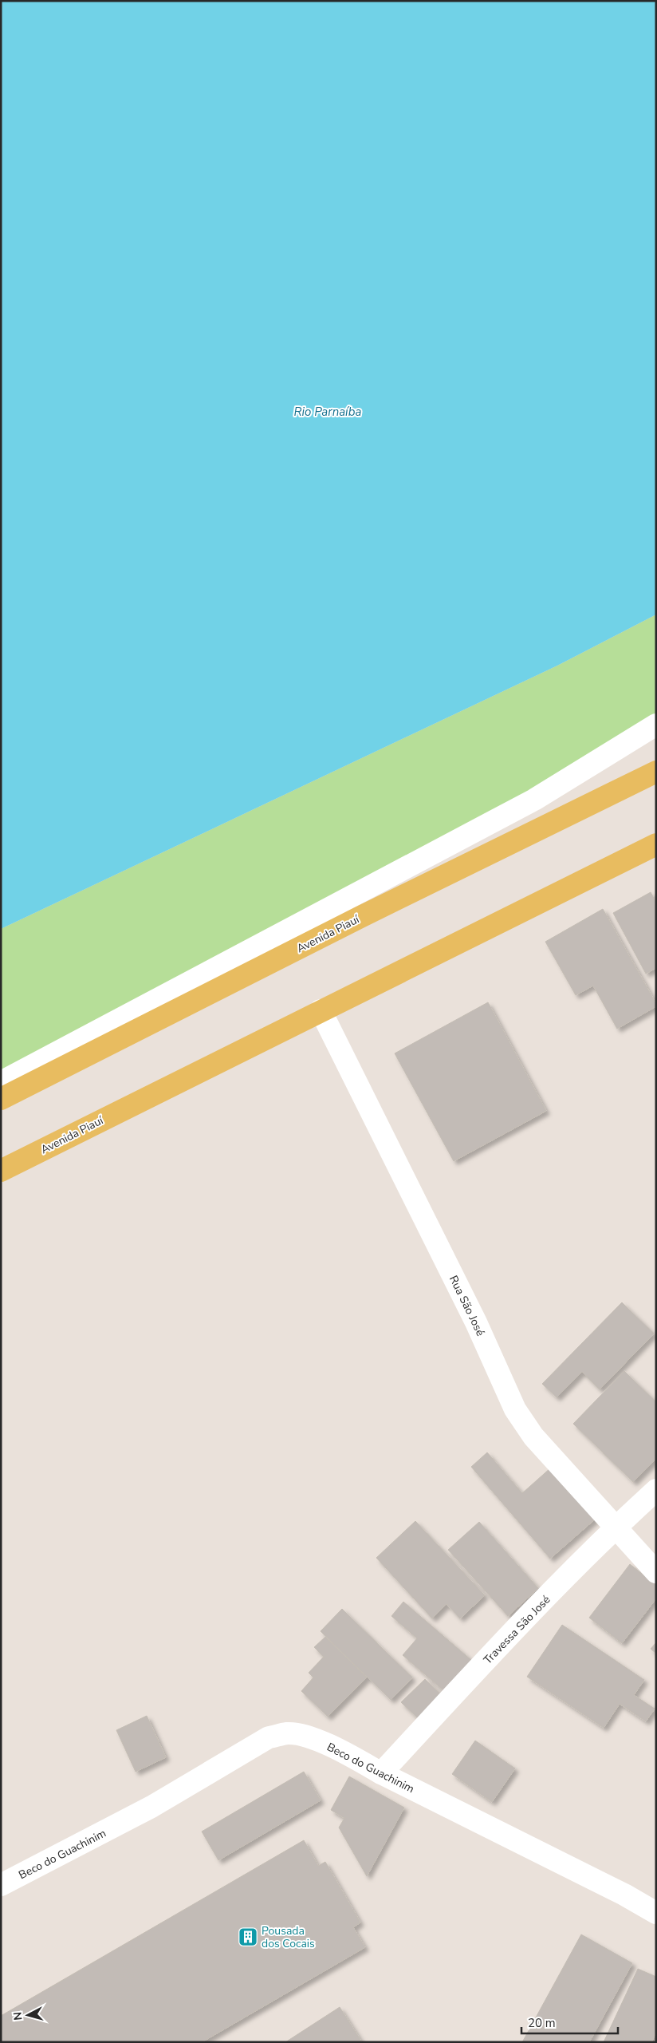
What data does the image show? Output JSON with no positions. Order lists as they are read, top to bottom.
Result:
{
  "streets": {
    "main road": ["Avenida Piauí"],
    "street": ["Rua São José", "Travessa São José", "Beco do Guachinim"]
  },
  "crossings": [
    ["Avenida Piauí", "Rua São José"],
    ["Rua São José", "Travessa São José"],
    ["Travessa São José", "Beco do Guachinim"]
  ],
  "water": ["Rio Parnaíba"],
  "places": {
    "building": ["Pousada dos Cocais"]
  },
  "scale_bar": "20 m",
  "north": "left"
}
